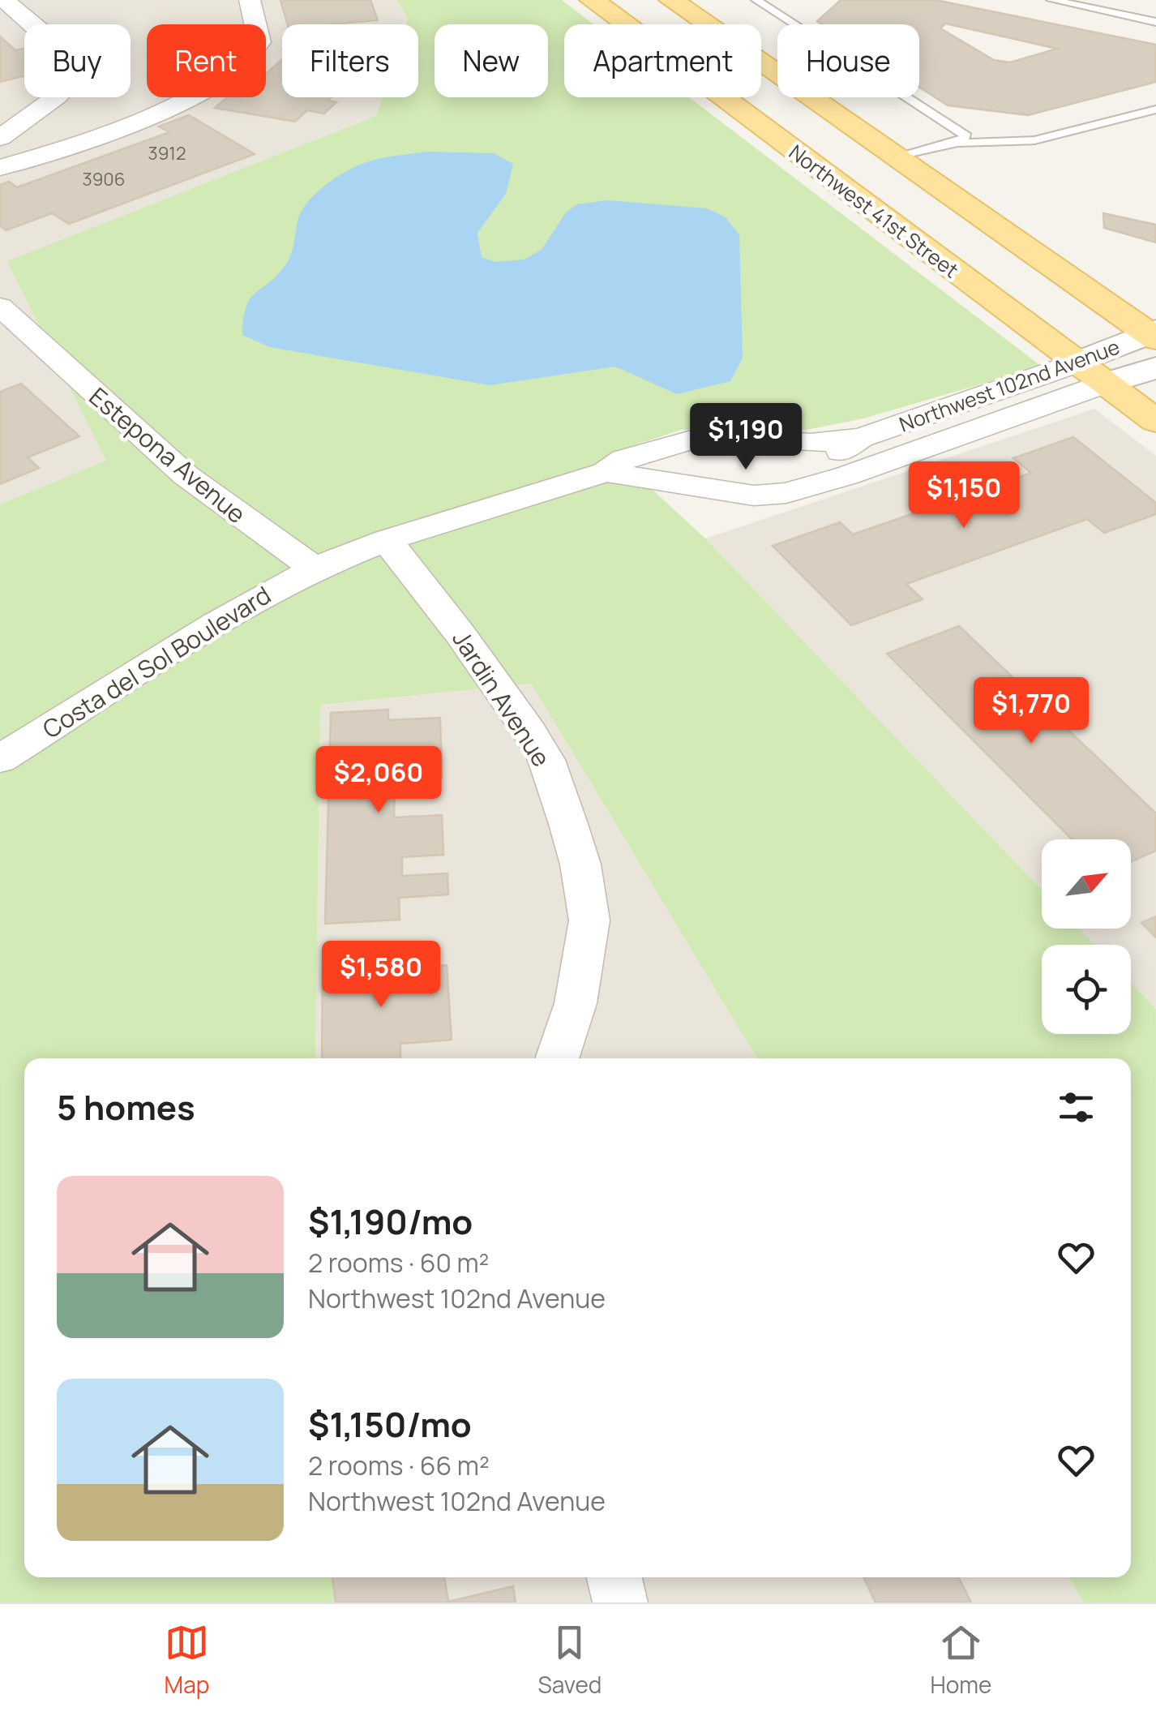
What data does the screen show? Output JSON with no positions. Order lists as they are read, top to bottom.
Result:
{
  "streets": {
    "main road": ["Northwest 41st Street"],
    "street": [
      "Northwest 102nd Avenue",
      "Estepona Avenue",
      "Costa del Sol Boulevard",
      "Jardin Avenue"
    ]
  },
  "crossings": [
    ["Northwest 41st Street", "Northwest 102nd Avenue"],
    ["Northwest 102nd Avenue", "Estepona Avenue"],
    ["Northwest 102nd Avenue", "Costa del Sol Boulevard"],
    ["Northwest 102nd Avenue", "Jardin Avenue"],
    ["Estepona Avenue", "Costa del Sol Boulevard"]
  ],
  "house_numbers": ["3912", "3906"],
  "north": "top right",
  "page": {
    "chip": [
      "Buy",
      "Rent",
      "Filters",
      "New",
      "Apartment",
      "House"
    ],
    "price": [
      "$1,190",
      "$1,150",
      "$1,770",
      "$2,060",
      "$1,580"
    ],
    "heading": "5 homes",
    "list": [
      {
        "name": "$1,190/mo",
        "note": "2 rooms · 60 m² · Northwest 102nd Avenue"
      },
      {
        "name": "$1,150/mo",
        "note": "2 rooms · 66 m² · Northwest 102nd Avenue"
      }
    ],
    "tabs": ["Map", "Saved", "Home"]
  }
}
